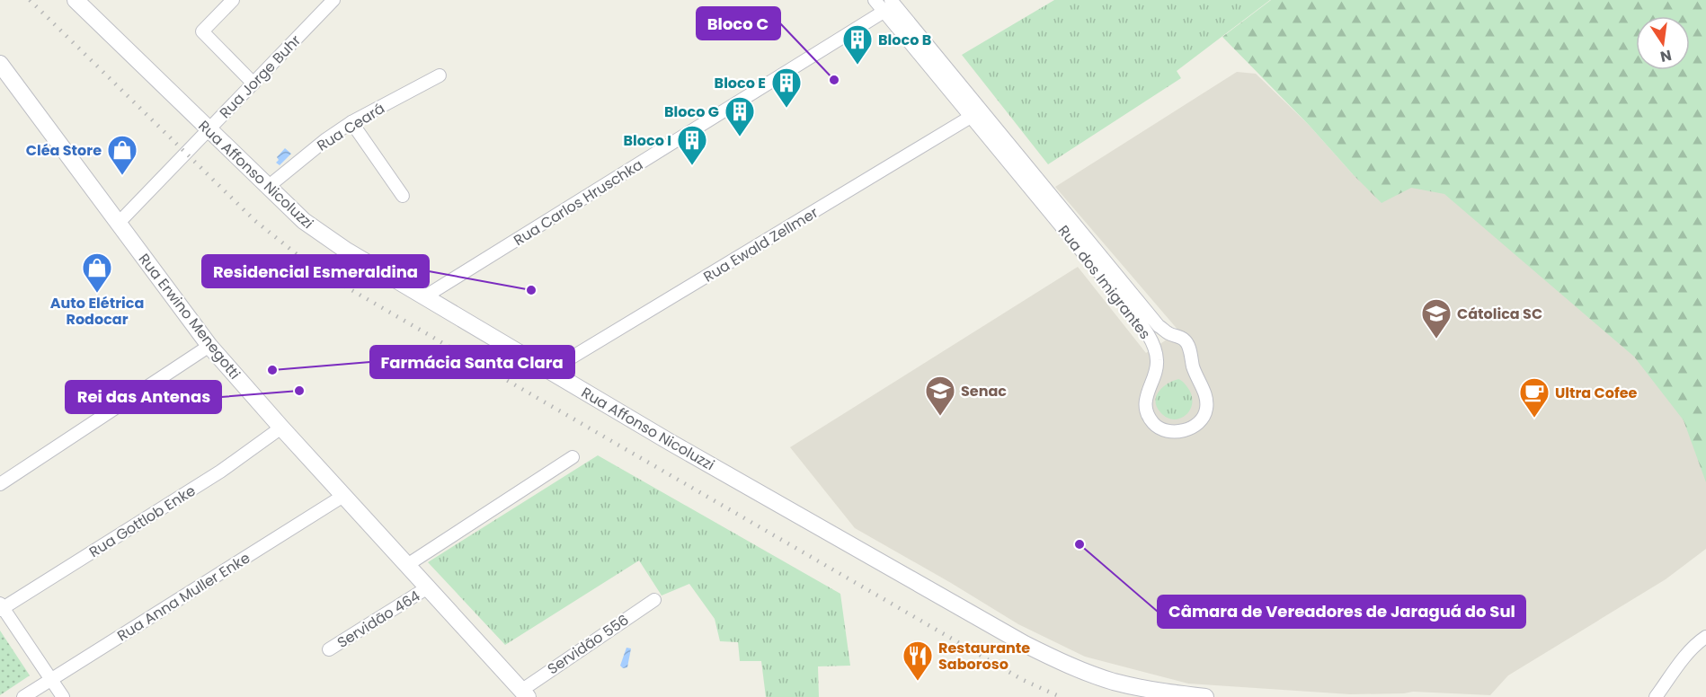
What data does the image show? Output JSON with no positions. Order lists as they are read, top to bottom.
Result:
{
  "streets": {
    "street": [
      "Rua Jorge Buhr",
      "Rua Ceará",
      "Rua Affonso Nicoluzzi",
      "Rua Carlos Hruschka",
      "Rua Ewald Zellmer",
      "Rua dos Imigrantes",
      "Rua Erwino Menegotti",
      "Rua Gottlob Enke",
      "Rua Anna Muller Enke",
      "Servidão 464",
      "Servidão 556"
    ]
  },
  "crossings": [
    ["Rua Jorge Buhr", "Rua Affonso Nicoluzzi"],
    ["Rua Jorge Buhr", "Rua Erwino Menegotti"],
    ["Rua Ceará", "Rua Affonso Nicoluzzi"],
    ["Rua Affonso Nicoluzzi", "Rua Carlos Hruschka"],
    ["Rua Affonso Nicoluzzi", "Rua Ewald Zellmer"],
    ["Rua Carlos Hruschka", "Rua dos Imigrantes"],
    ["Rua Ewald Zellmer", "Rua dos Imigrantes"],
    ["Rua Erwino Menegotti", "Rua Gottlob Enke"],
    ["Rua Erwino Menegotti", "Rua Anna Muller Enke"],
    ["Rua Erwino Menegotti", "Servidão 464"],
    ["Rua Erwino Menegotti", "Servidão 556"]
  ],
  "places": {
    "building": [
      "Bloco B",
      "Bloco E",
      "Bloco G",
      "Bloco I"
    ],
    "other": [
      "Bloco C",
      "Residencial Esmeraldina",
      "Farmácia Santa Clara",
      "Rei das Antenas",
      "Câmara de Vereadores de Jaraguá do Sul"
    ],
    "shop": ["Cléa Store", "Auto Elétrica Rodocar"],
    "school or university": ["Cátolica SC", "Senac"],
    "cafe": ["Ultra Cofee"],
    "restaurant": ["Restaurante Saboroso"]
  },
  "north": "bottom"
}
